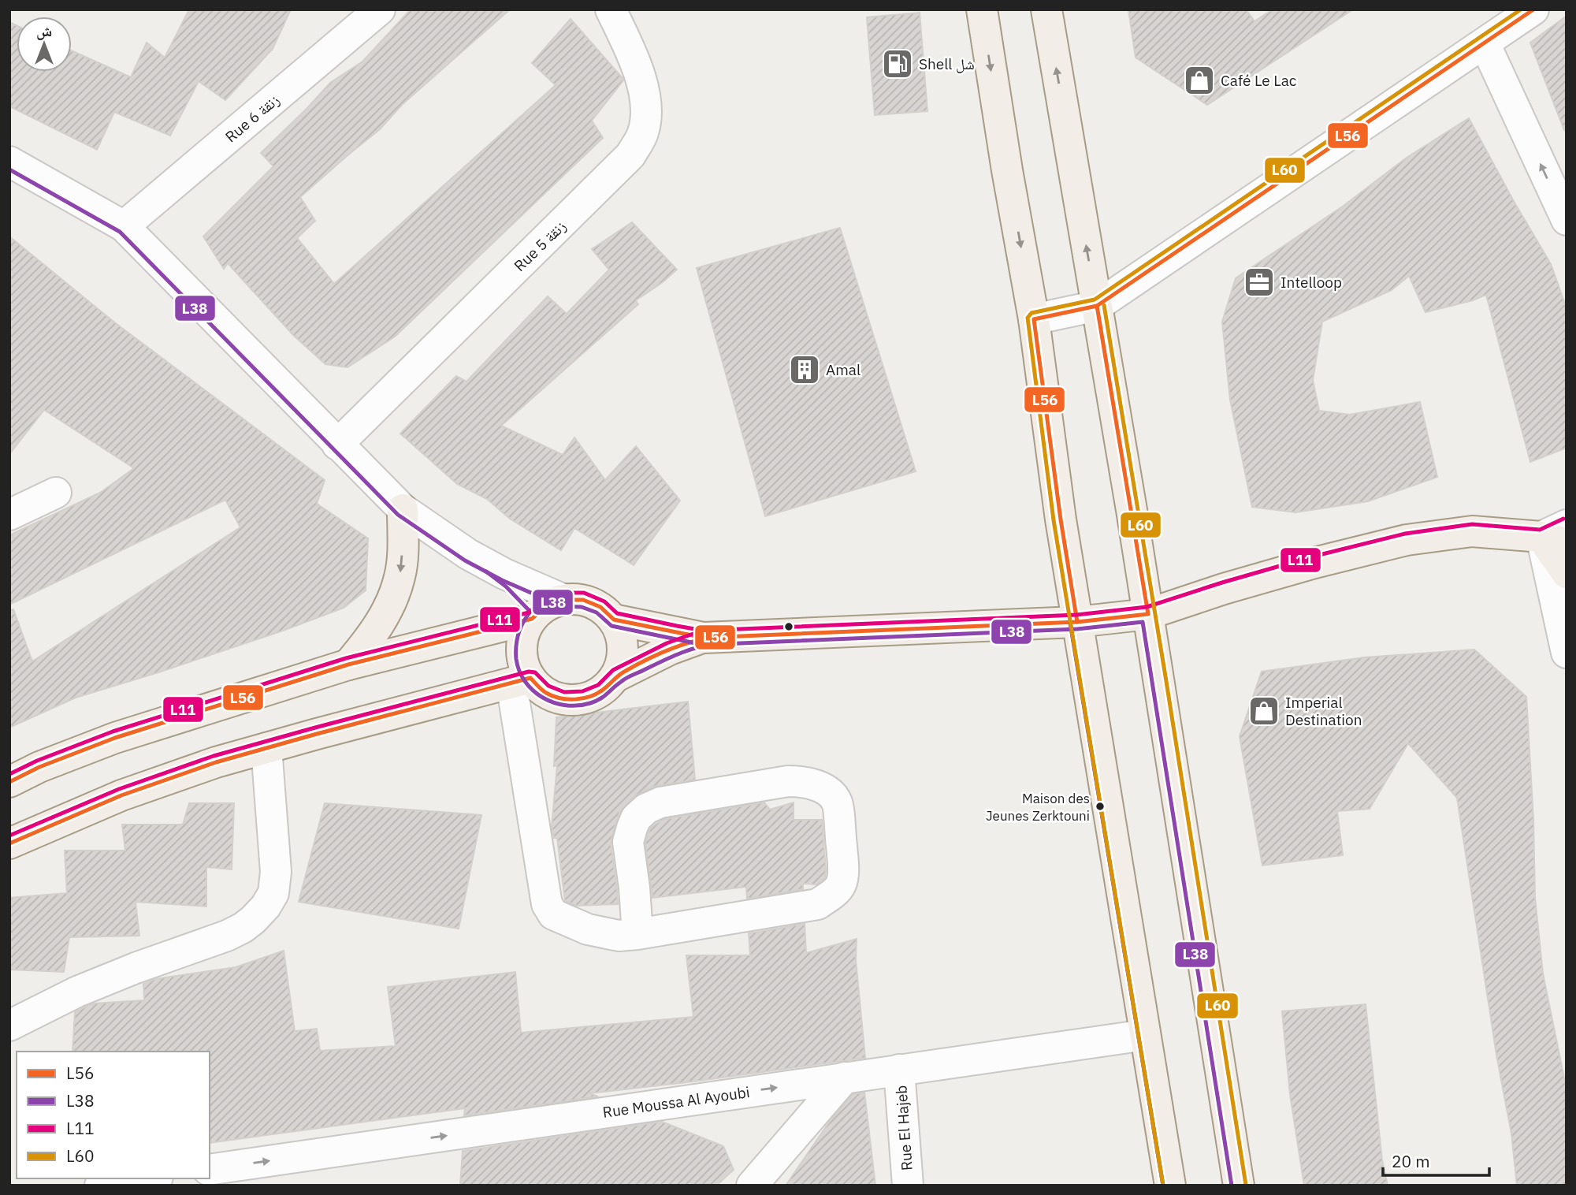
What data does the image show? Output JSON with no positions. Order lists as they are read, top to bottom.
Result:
{
  "streets": {
    "street": [
      "Rue 6 زنقة",
      "Rue 5 زنقة",
      "Rue Moussa Al Ayoubi",
      "Rue El Hajeb"
    ]
  },
  "crossings": [
    ["Rue Moussa Al Ayoubi", "Rue El Hajeb"]
  ],
  "one_way": ["Rue Moussa Al Ayoubi"],
  "places": {
    "fuel station": ["Shell شل"],
    "shop": ["Café Le Lac", "Imperial Destination"],
    "office": ["Intelloop"],
    "building": ["Amal"],
    "other": ["Maison des Jeunes Zerktouni"]
  },
  "lines": [
    "transit line L56",
    "transit line L60",
    "transit line L38",
    "transit line L11"
  ],
  "legend": [
    "L56",
    "L38",
    "L11",
    "L60"
  ],
  "scale_bar": "20 m",
  "north": "top"
}
